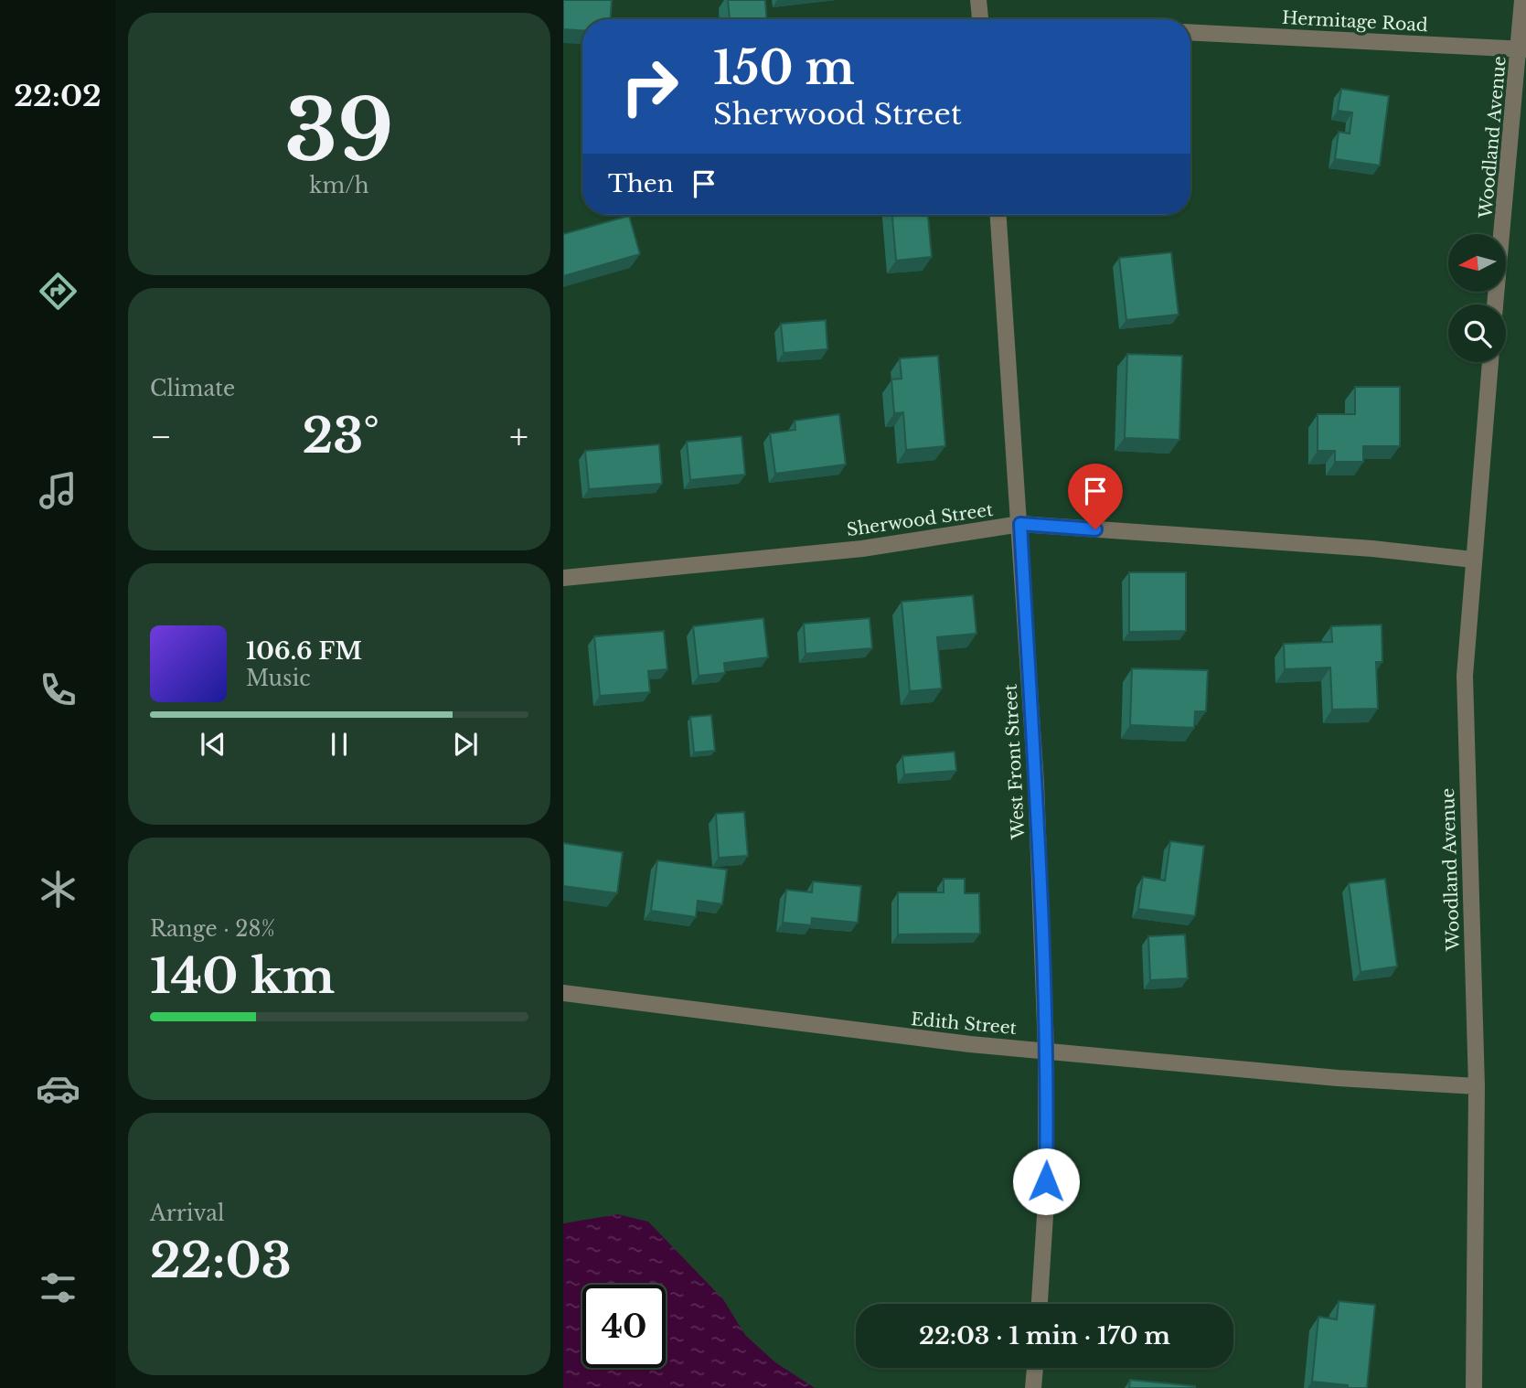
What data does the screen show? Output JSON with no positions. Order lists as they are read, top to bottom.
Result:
{
  "streets": {
    "street": [
      "Hermitage Road",
      "Woodland Avenue",
      "Sherwood Street",
      "West Front Street",
      "Edith Street"
    ]
  },
  "crossings": [
    ["Hermitage Road", "Woodland Avenue"],
    ["Woodland Avenue", "Sherwood Street"],
    ["Woodland Avenue", "Edith Street"],
    ["Sherwood Street", "West Front Street"],
    ["West Front Street", "Edith Street"]
  ],
  "north": "left",
  "page": {
    "tabs": "22:02",
    "tile": [
      ["39", "km/h"],
      "Climate",
      ["Range · 28%", "140 km"],
      ["Arrival", "22:03"]
    ],
    "turn": ["150 m", "Sherwood Street"],
    "then": "Then",
    "heat": ["−", "23°", "+"],
    "song": ["106.6 FM", "Music"],
    "limit": "40",
    "trip": "22:03 · 1 min · 170 m"
  }
}
